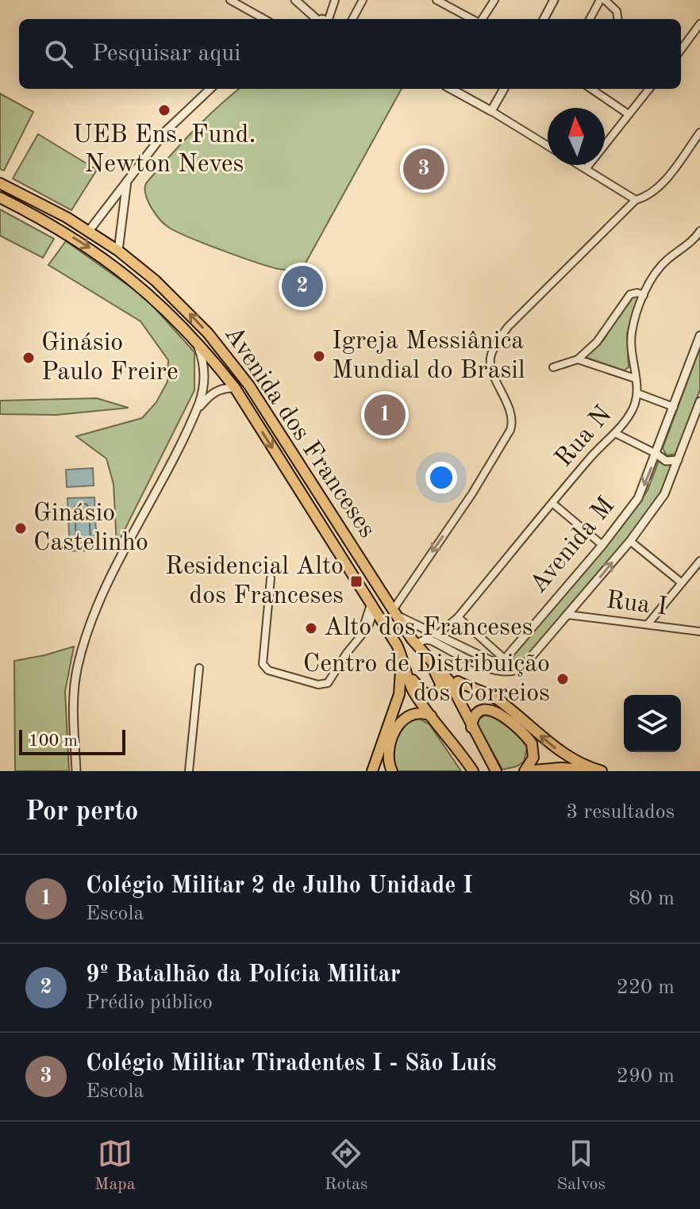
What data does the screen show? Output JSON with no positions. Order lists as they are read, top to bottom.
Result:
{
  "streets": {
    "main road": ["Avenida dos Franceses"],
    "street": ["Rua N", "Avenida M", "Rua I"]
  },
  "crossings": [
    ["Avenida M", "Rua I"]
  ],
  "places": {
    "other": [
      "UEB Ens. Fund. Newton Neves",
      "Igreja Messiânica Mundial do Brasil",
      "Ginásio Paulo Freire",
      "Ginásio Castelinho",
      "Alto dos Franceses",
      "Centro de Distribuição dos Correios"
    ],
    "transit": ["Residencial Alto dos Franceses"]
  },
  "scale_bar": "100 m",
  "north": "top",
  "page": {
    "search": "Pesquisar aqui",
    "pins": ["3", "2", "1"],
    "scale": "100 m",
    "heading": ["Por perto", "3 resultados"],
    "list": [
      {
        "mark": "1",
        "name": "Colégio Militar 2 de Julho Unidade I",
        "note": "Escola",
        "value": "80 m"
      },
      {
        "mark": "2",
        "name": "9º Batalhão da Polícia Militar",
        "note": "Prédio público",
        "value": "220 m"
      },
      {
        "mark": "3",
        "name": "Colégio Militar Tiradentes I - São Luís",
        "note": "Escola",
        "value": "290 m"
      }
    ],
    "nav": ["Mapa", "Rotas", "Salvos"]
  }
}
